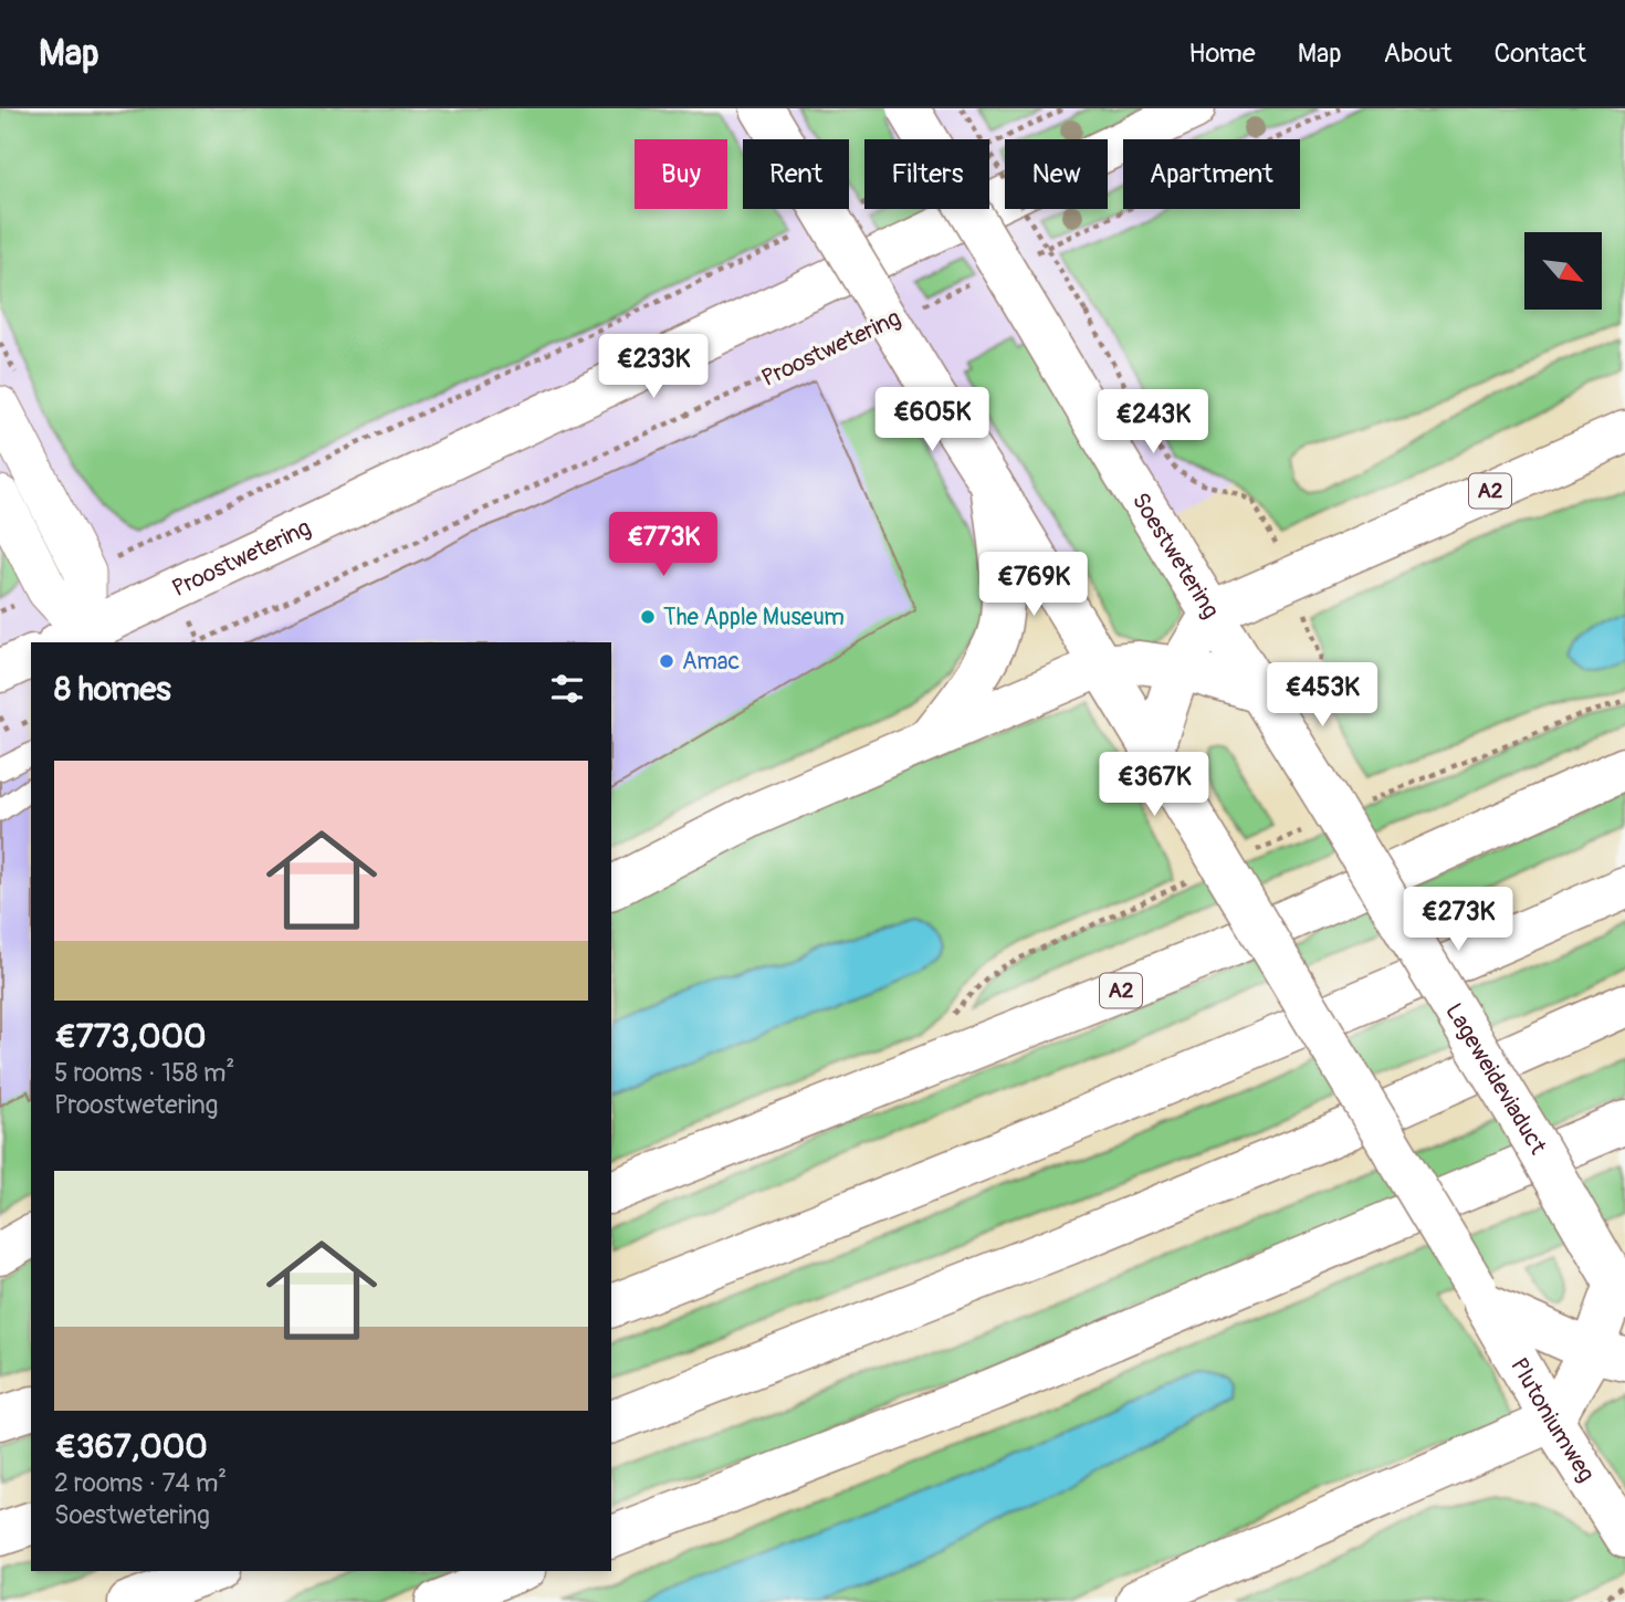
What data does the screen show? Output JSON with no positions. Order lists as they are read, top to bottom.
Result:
{
  "streets": {
    "main road": [
      "Proostwetering",
      "A2",
      "Soestwetering",
      "Lageweideviaduct",
      "Plutoniumweg"
    ]
  },
  "crossings": [
    ["A2", "Soestwetering"],
    ["Soestwetering", "Lageweideviaduct"]
  ],
  "places": ["The Apple Museum", "Amac"],
  "north": "bottom right",
  "page": {
    "header": "Map",
    "nav": [
      "Home",
      "Map",
      "About",
      "Contact"
    ],
    "chip": [
      "Buy",
      "Rent",
      "Filters",
      "New",
      "Apartment"
    ],
    "price": [
      "€233K",
      "€605K",
      "€243K",
      "€773K",
      "€769K",
      "€453K",
      "€367K",
      "€273K"
    ],
    "heading": "8 homes",
    "list": [
      {
        "name": "€773,000",
        "note": "5 rooms · 158 m² · Proostwetering"
      },
      {
        "name": "€367,000",
        "note": "2 rooms · 74 m² · Soestwetering"
      }
    ]
  }
}
